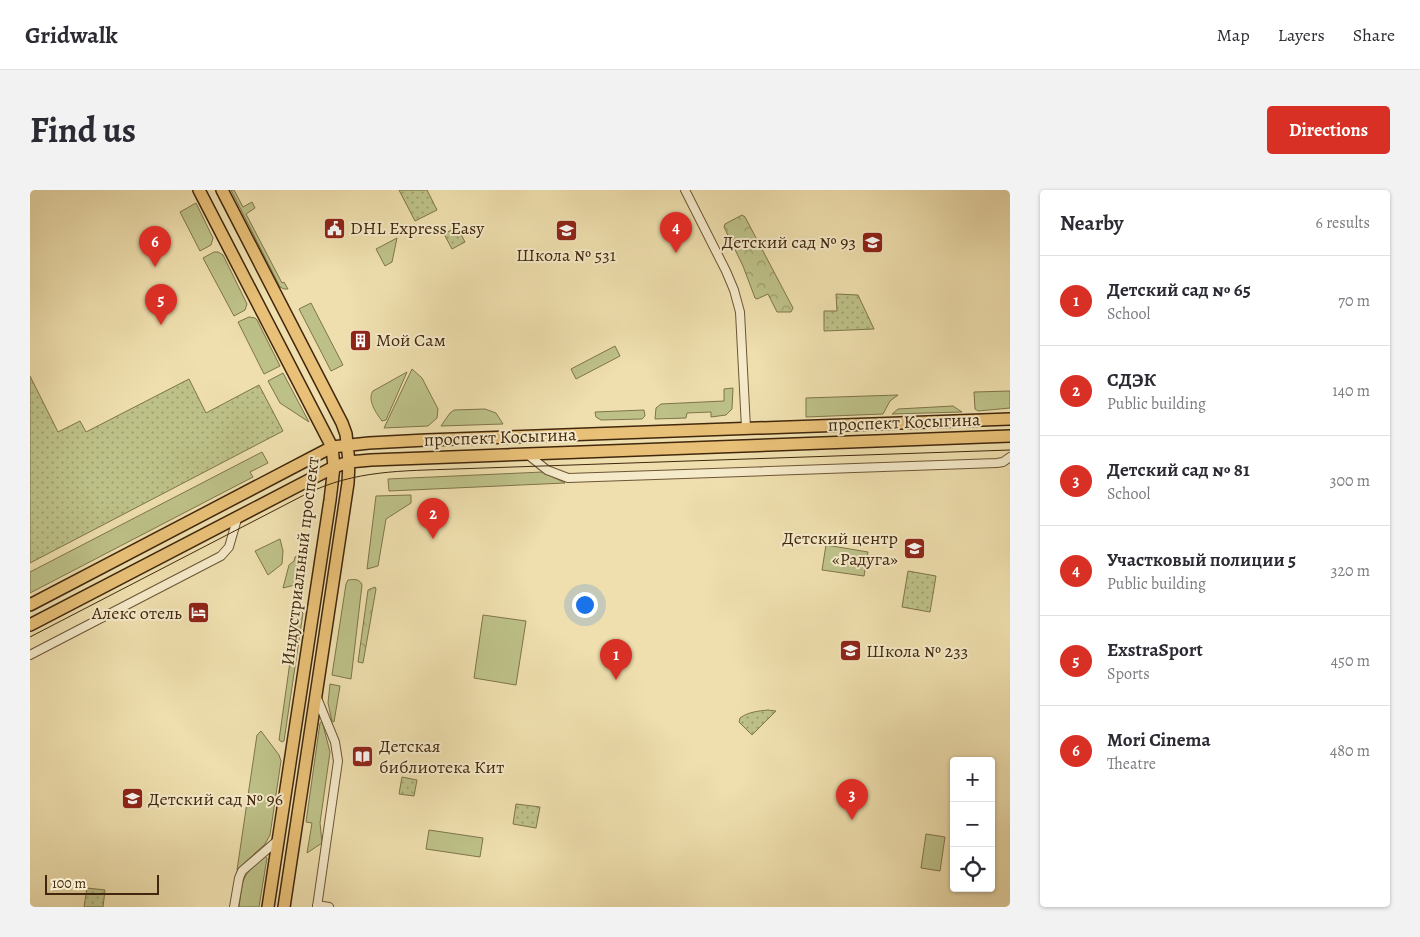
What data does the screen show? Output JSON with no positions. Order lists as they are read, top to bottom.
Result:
{
  "streets": {
    "main road": ["проспект Косыгина", "Индустриальный проспект"]
  },
  "crossings": [
    ["проспект Косыгина", "Индустриальный проспект"]
  ],
  "places": {
    "public building": ["DHL Express Easy"],
    "school or university": [
      "Школа № 531",
      "Детский сад № 93",
      "Детский центр «Радуга»",
      "Школа № 233",
      "Детский сад № 96"
    ],
    "building": ["Мой Сам"],
    "hotel": ["Алекс отель"],
    "library": ["Детская библиотека Кит"]
  },
  "scale_bar": "100 m",
  "page": {
    "header": "Gridwalk",
    "nav": ["Map", "Layers", "Share"],
    "title": "Find us",
    "buttons": "Directions",
    "heading": ["Nearby", "6 results"],
    "pins": [
      "4",
      "6",
      "5",
      "2",
      "1",
      "3"
    ],
    "list": [
      {
        "mark": "1",
        "name": "Детский сад № 65",
        "note": "School",
        "value": "70 m"
      },
      {
        "mark": "2",
        "name": "СДЭК",
        "note": "Public building",
        "value": "140 m"
      },
      {
        "mark": "3",
        "name": "Детский сад № 81",
        "note": "School",
        "value": "300 m"
      },
      {
        "mark": "4",
        "name": "Участковый полиции 5",
        "note": "Public building",
        "value": "320 m"
      },
      {
        "mark": "5",
        "name": "ExstraSport",
        "note": "Sports",
        "value": "450 m"
      },
      {
        "mark": "6",
        "name": "Mori Cinema",
        "note": "Theatre",
        "value": "480 m"
      }
    ],
    "map_buttons": ["+", "−"],
    "scale": "100 m"
  }
}
